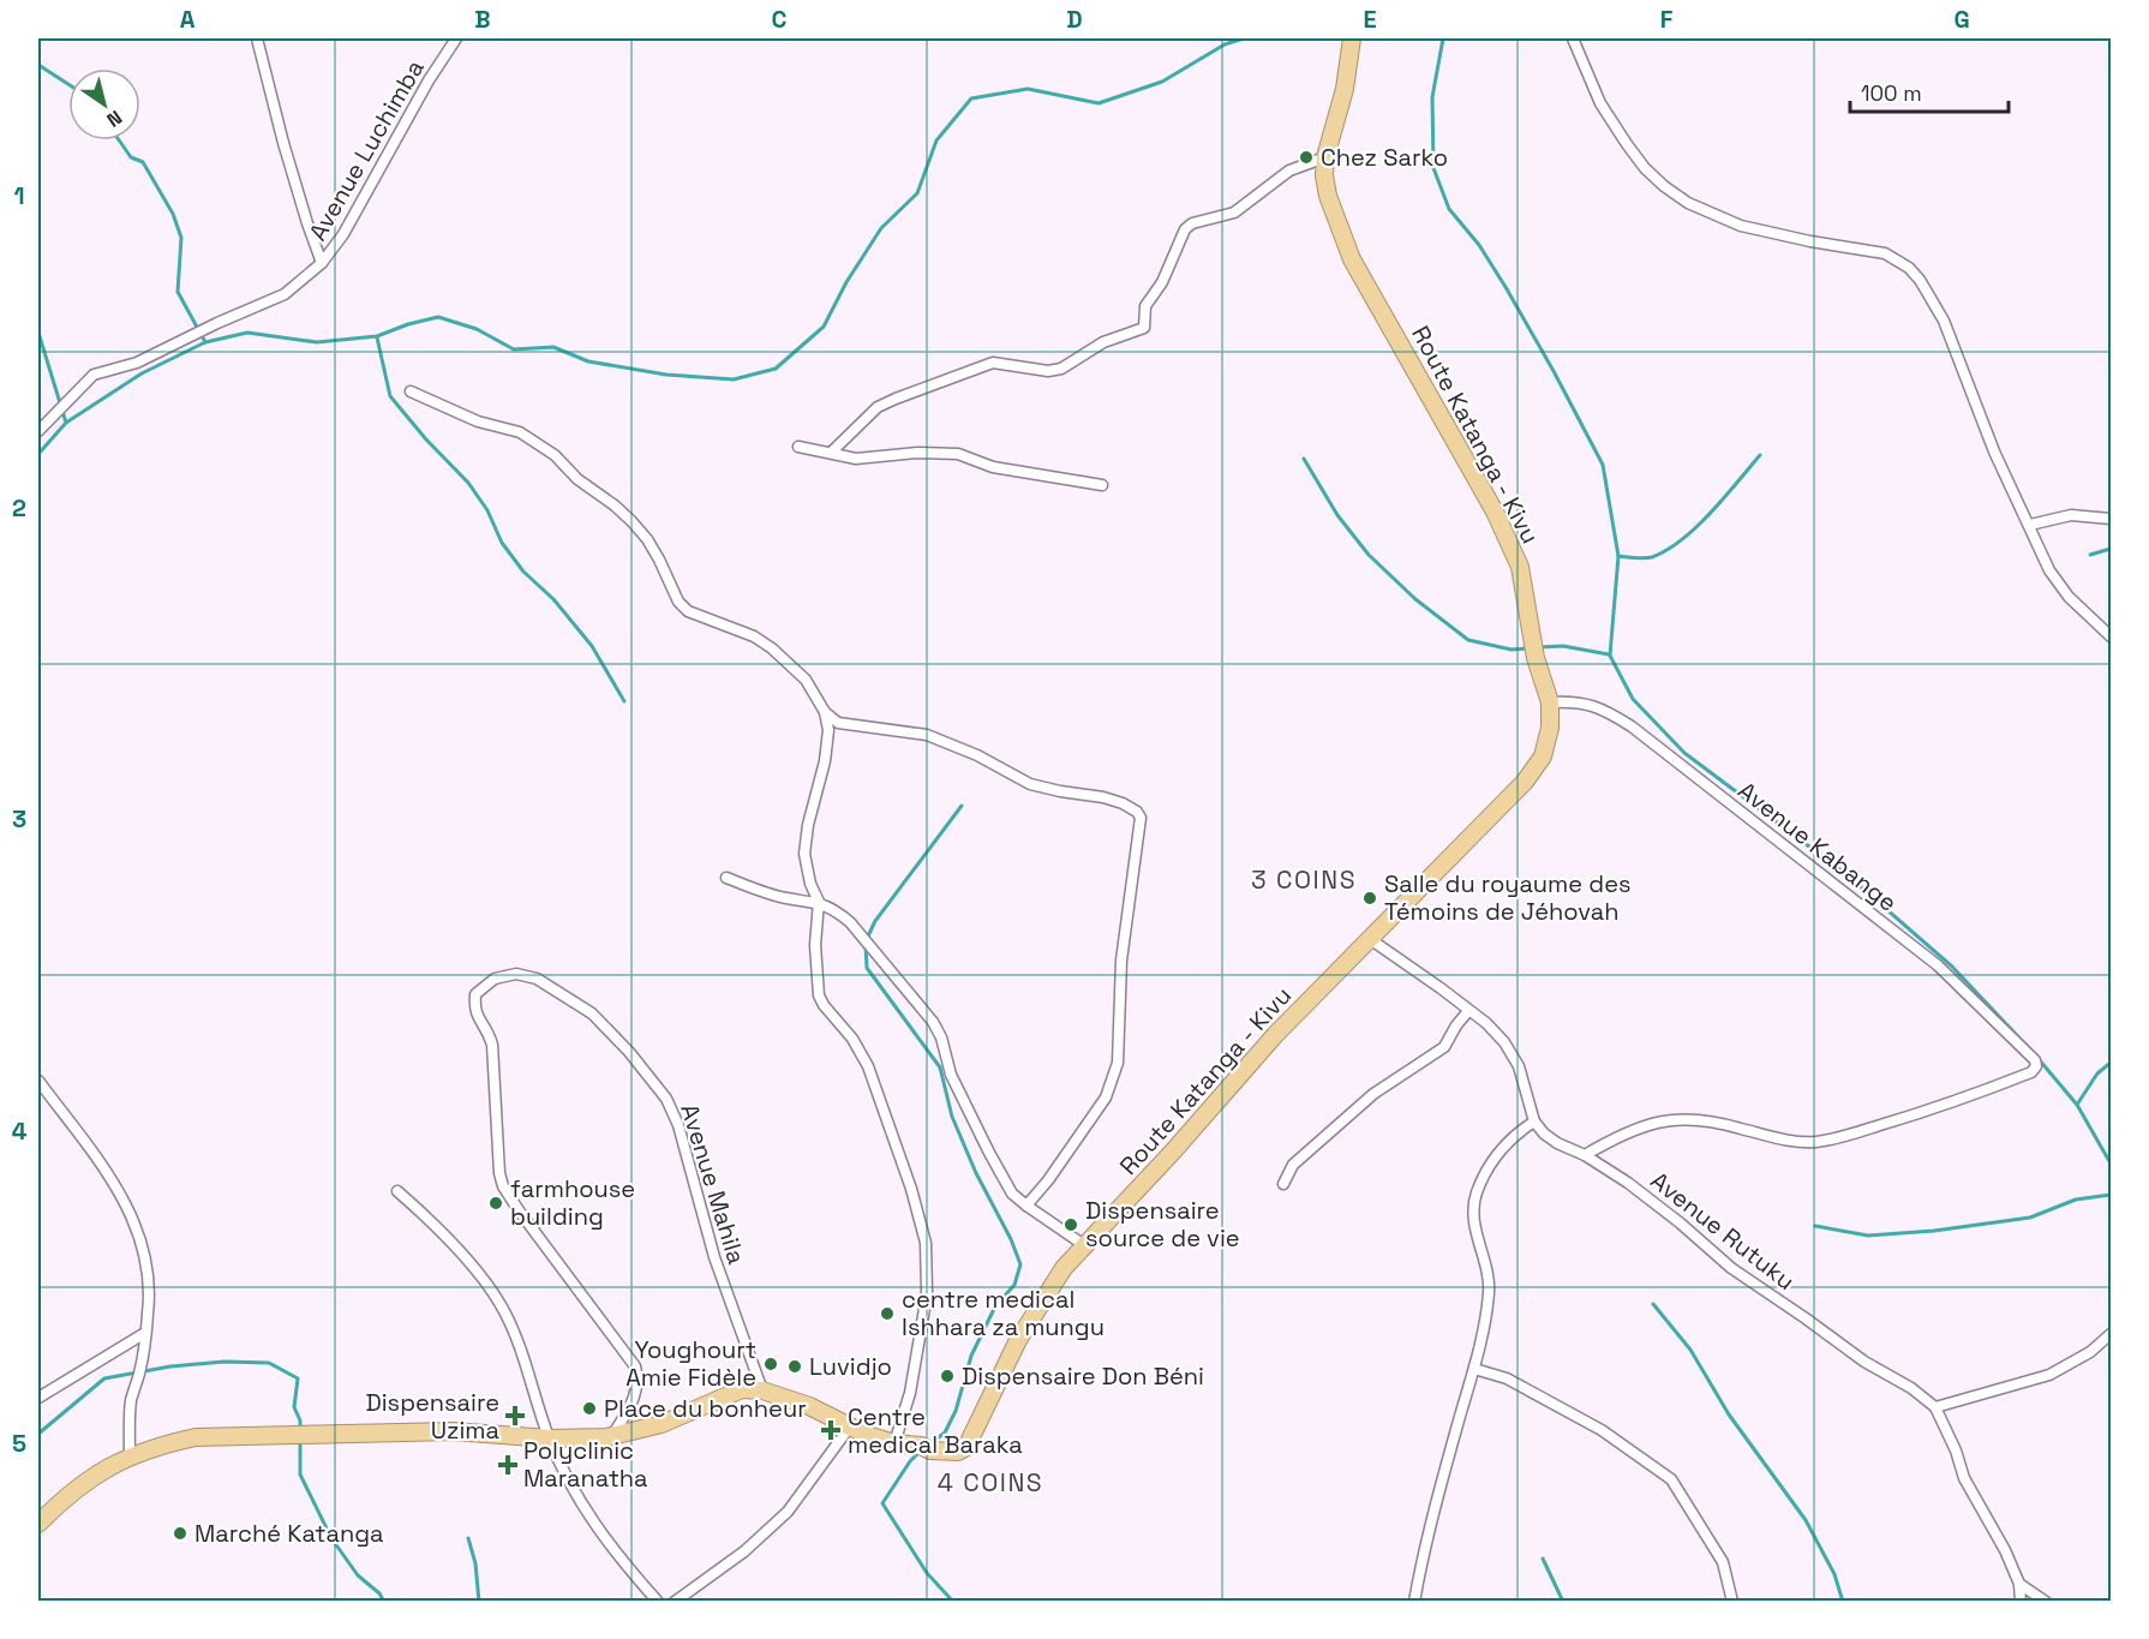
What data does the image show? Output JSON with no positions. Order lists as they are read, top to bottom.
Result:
{
  "streets": {
    "highway": ["Route Katanga - Kivu"],
    "street": [
      "Avenue Luchimba",
      "Avenue Kabange",
      "Avenue Mahila",
      "Avenue Rutuku"
    ]
  },
  "crossings": [
    ["Route Katanga - Kivu", "Avenue Kabange"],
    ["Route Katanga - Kivu", "Avenue Mahila"],
    ["Avenue Kabange", "Avenue Rutuku"]
  ],
  "districts": ["3 COINS", "4 COINS"],
  "places": {
    "other": [
      "Chez Sarko",
      "Salle du royaume des Témoins de Jéhovah",
      "farmhouse building",
      "Dispensaire source de vie",
      "centre medical Ishhara za mungu",
      "Youghourt Amie Fidèle",
      "Luvidjo",
      "Dispensaire Don Béni",
      "Place du bonheur",
      "Marché Katanga"
    ],
    "health": ["Dispensaire Uzima", "Centre medical Baraka", "Polyclinic Maranatha"]
  },
  "scale_bar": "100 m",
  "north": "bottom right",
  "grid": {
    "columns": [
      "A",
      "B",
      "C",
      "D",
      "E",
      "F",
      "G"
    ],
    "rows": [
      "1",
      "2",
      "3",
      "4",
      "5"
    ]
  }
}
